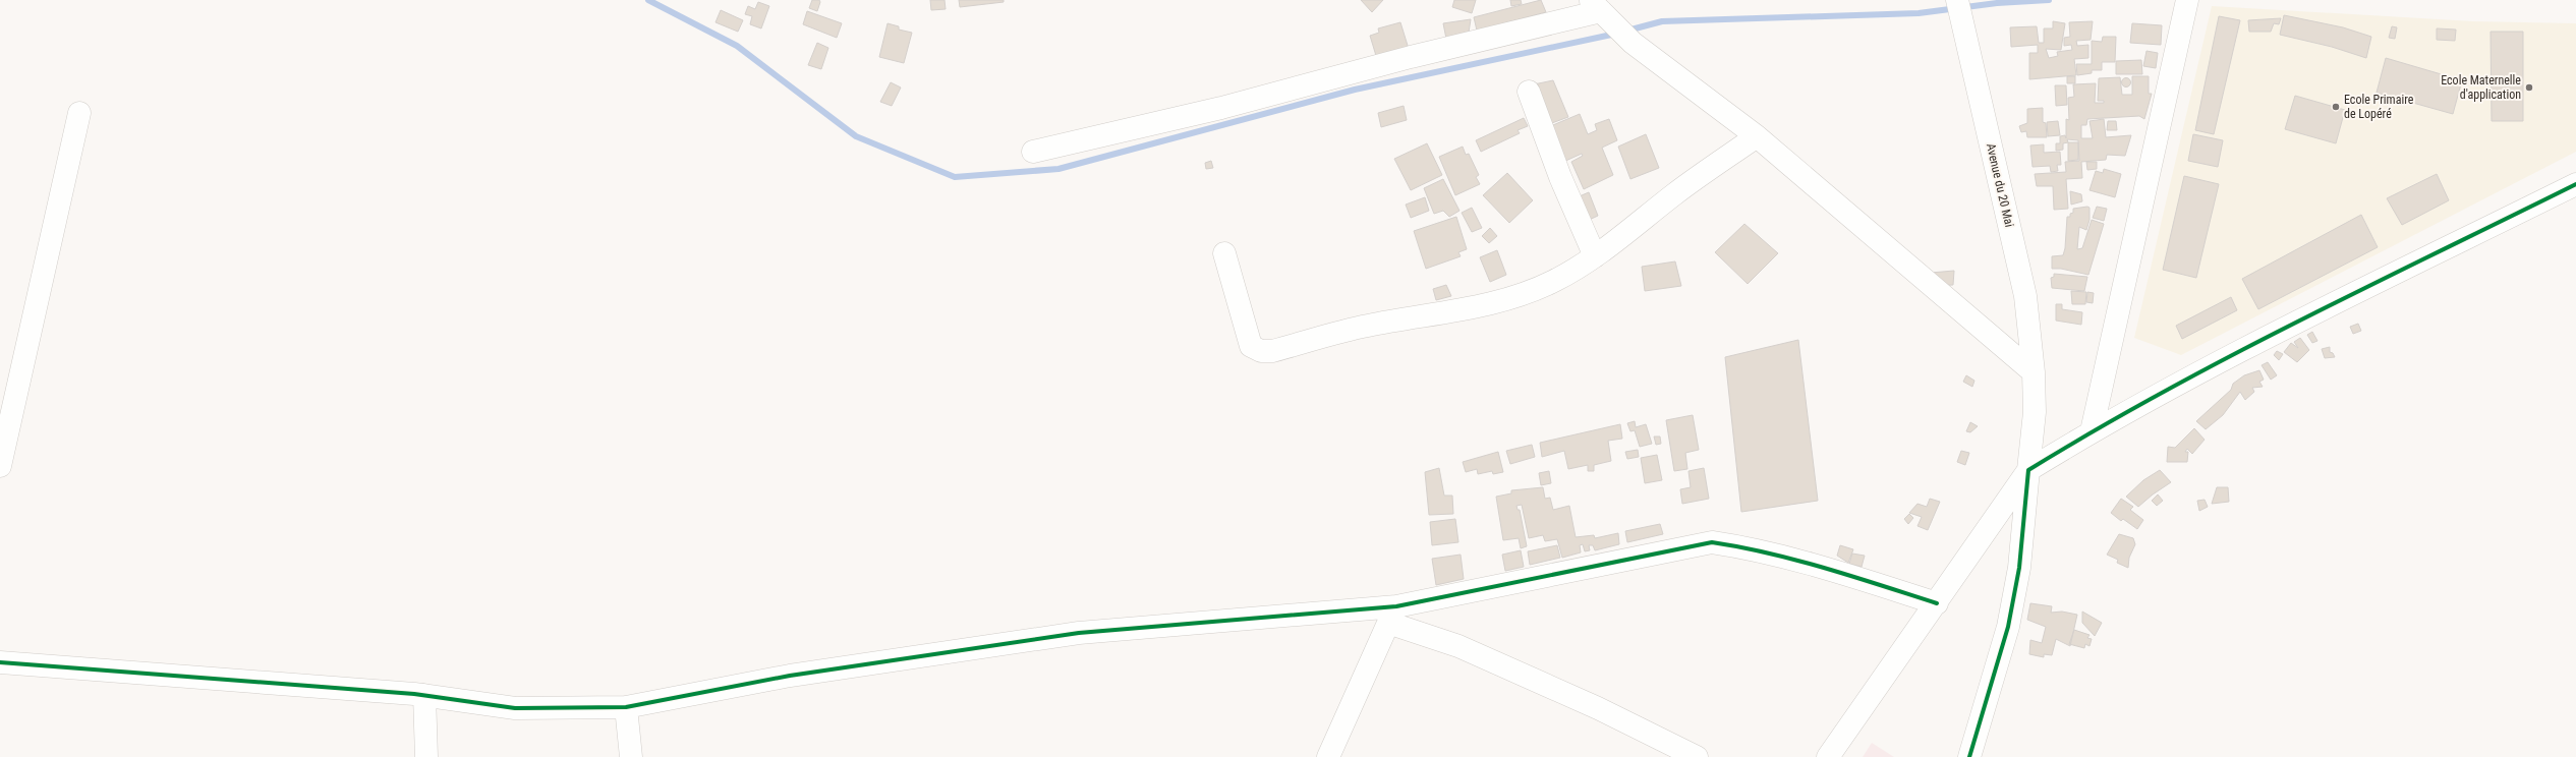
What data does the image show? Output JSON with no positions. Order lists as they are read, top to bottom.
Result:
{
  "streets": {
    "street": ["Avenue du 20 Mai"]
  },
  "places": ["Ecole Maternelle d'application", "Ecole Primaire de Lopéré"]
}
